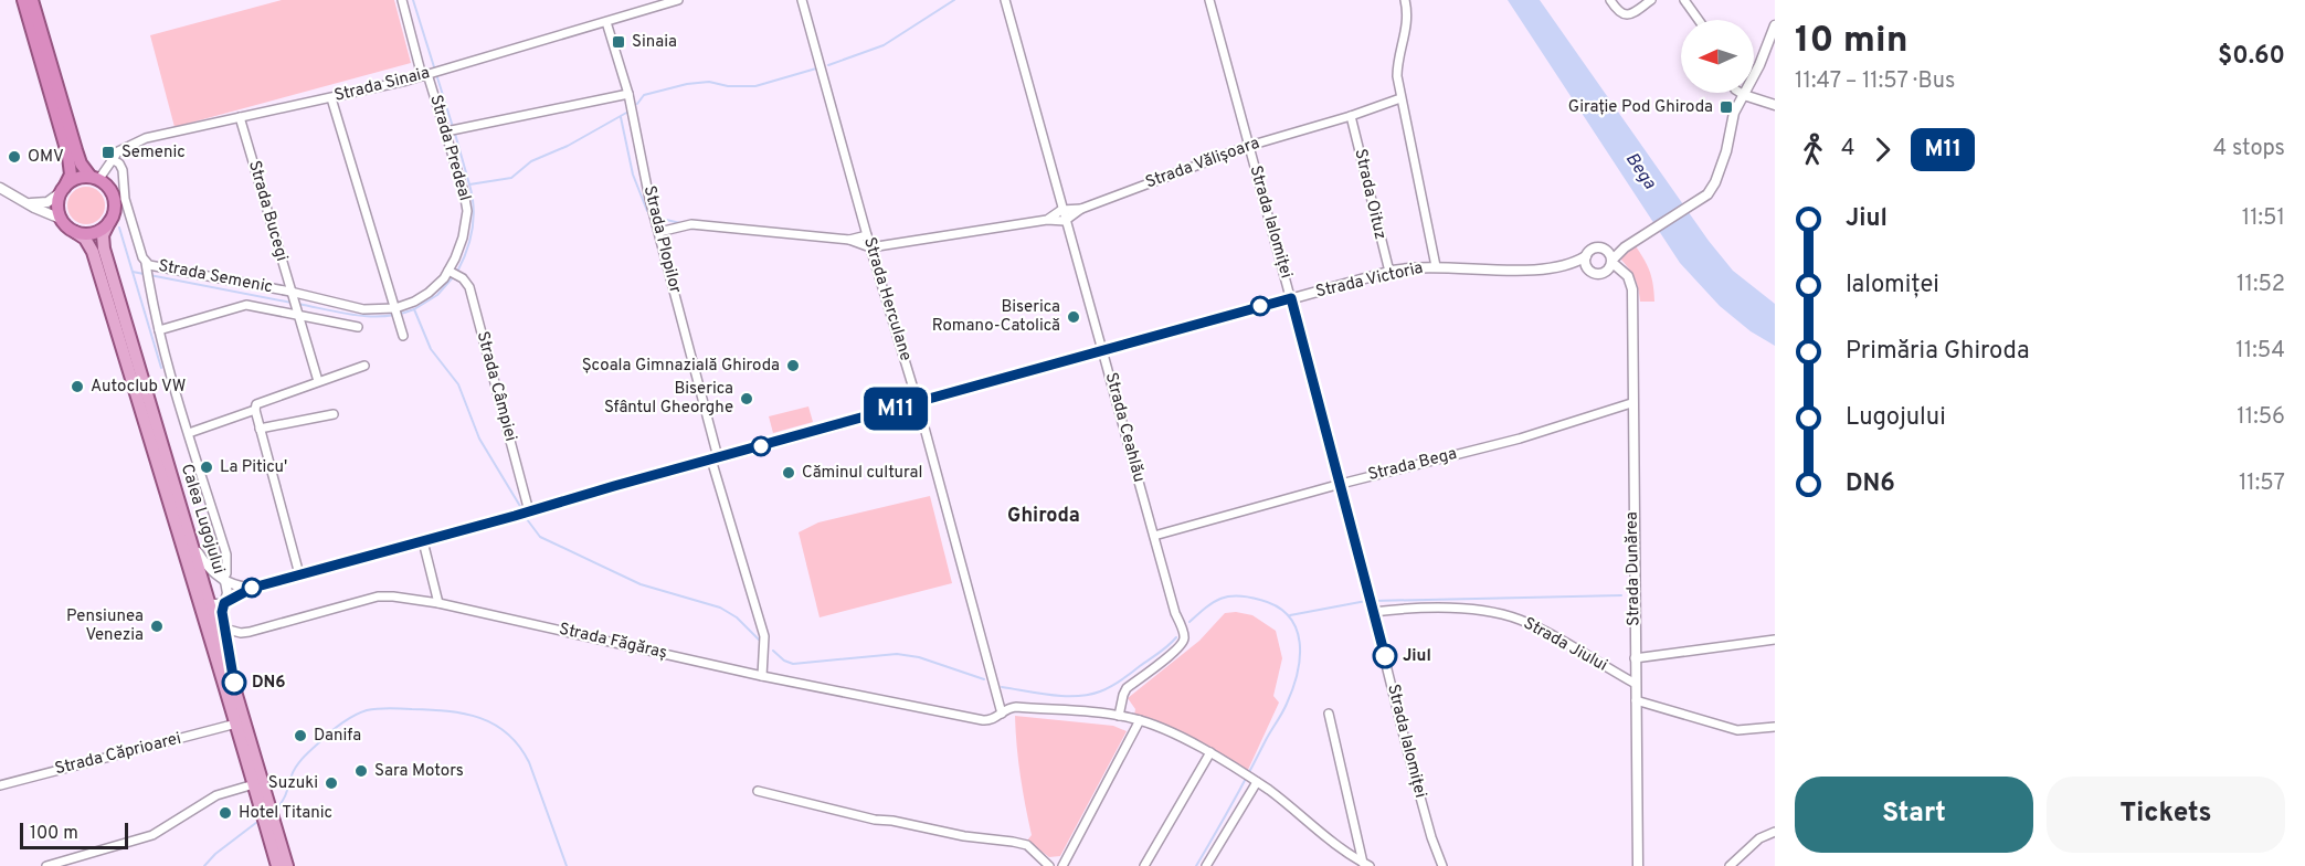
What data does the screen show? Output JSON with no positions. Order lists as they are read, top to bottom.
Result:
{
  "streets": {
    "main road": ["Calea Lugojului"],
    "street": [
      "Strada Sinaia",
      "Strada Predeal",
      "Strada Vălișoara",
      "Strada Oituz",
      "Strada Bucegi",
      "Strada Ialomiței",
      "Strada Plopilor",
      "Strada Semenic",
      "Strada Victoria",
      "Strada Herculane",
      "Strada Câmpiei",
      "Strada Ceahlău",
      "Strada Bega",
      "Strada Dunărea",
      "Strada Făgăraș",
      "Strada Jiului",
      "Strada Căprioarei"
    ]
  },
  "crossings": [
    ["Strada Sinaia", "Strada Predeal"],
    ["Strada Sinaia", "Strada Bucegi"],
    ["Strada Sinaia", "Strada Plopilor"],
    ["Strada Sinaia", "Strada Semenic"],
    ["Strada Sinaia", "Calea Lugojului"],
    ["Strada Predeal", "Strada Semenic"],
    ["Strada Predeal", "Strada Câmpiei"],
    ["Strada Vălișoara", "Strada Oituz"],
    ["Strada Vălișoara", "Strada Ialomiței"],
    ["Strada Vălișoara", "Strada Ceahlău"],
    ["Strada Oituz", "Strada Victoria"],
    ["Strada Bucegi", "Strada Semenic"],
    ["Strada Ialomiței", "Strada Victoria"],
    ["Strada Ialomiței", "Strada Bega"],
    ["Strada Ialomiței", "Strada Jiului"],
    ["Strada Plopilor", "Strada Victoria"],
    ["Strada Plopilor", "Strada Făgăraș"],
    ["Strada Victoria", "Strada Herculane"],
    ["Strada Victoria", "Strada Câmpiei"],
    ["Strada Victoria", "Strada Ceahlău"],
    ["Strada Victoria", "Calea Lugojului"],
    ["Strada Victoria", "Strada Dunărea"],
    ["Strada Herculane", "Strada Făgăraș"],
    ["Strada Ceahlău", "Strada Bega"],
    ["Strada Ceahlău", "Strada Făgăraș"],
    ["Strada Bega", "Strada Dunărea"],
    ["Calea Lugojului", "Strada Căprioarei"],
    ["Strada Dunărea", "Strada Jiului"]
  ],
  "districts": ["Ghiroda"],
  "water": ["Bega"],
  "places": {
    "transit": ["Sinaia", "Girație Pod Ghiroda", "Semenic"],
    "other": [
      "OMV",
      "Biserica Romano-Catolică",
      "Școala Gimnazială Ghiroda",
      "Autoclub VW",
      "Biserica Sfântul Gheorghe",
      "La Piticu'",
      "Căminul cultural",
      "Pensiunea Venezia",
      "Jiul",
      "DN6",
      "Danifa",
      "Sara Motors",
      "Suzuki",
      "Hotel Titanic"
    ]
  },
  "lines": ["bus line M11"],
  "scale_bar": "100 m",
  "north": "left",
  "page": {
    "on_map": "M11",
    "heading": ["10 min", "11:47 – 11:57 · Bus", "$0.60"],
    "legs": ["4", "M11", "4 stops"],
    "list": [
      {
        "name": "Jiul",
        "value": "11:51"
      },
      {
        "name": "Ialomiței",
        "value": "11:52"
      },
      {
        "name": "Primăria Ghiroda",
        "value": "11:54"
      },
      {
        "name": "Lugojului",
        "value": "11:56"
      },
      {
        "name": "DN6",
        "value": "11:57"
      }
    ],
    "buttons": ["Start", "Tickets"],
    "scale": "100 m"
  }
}
